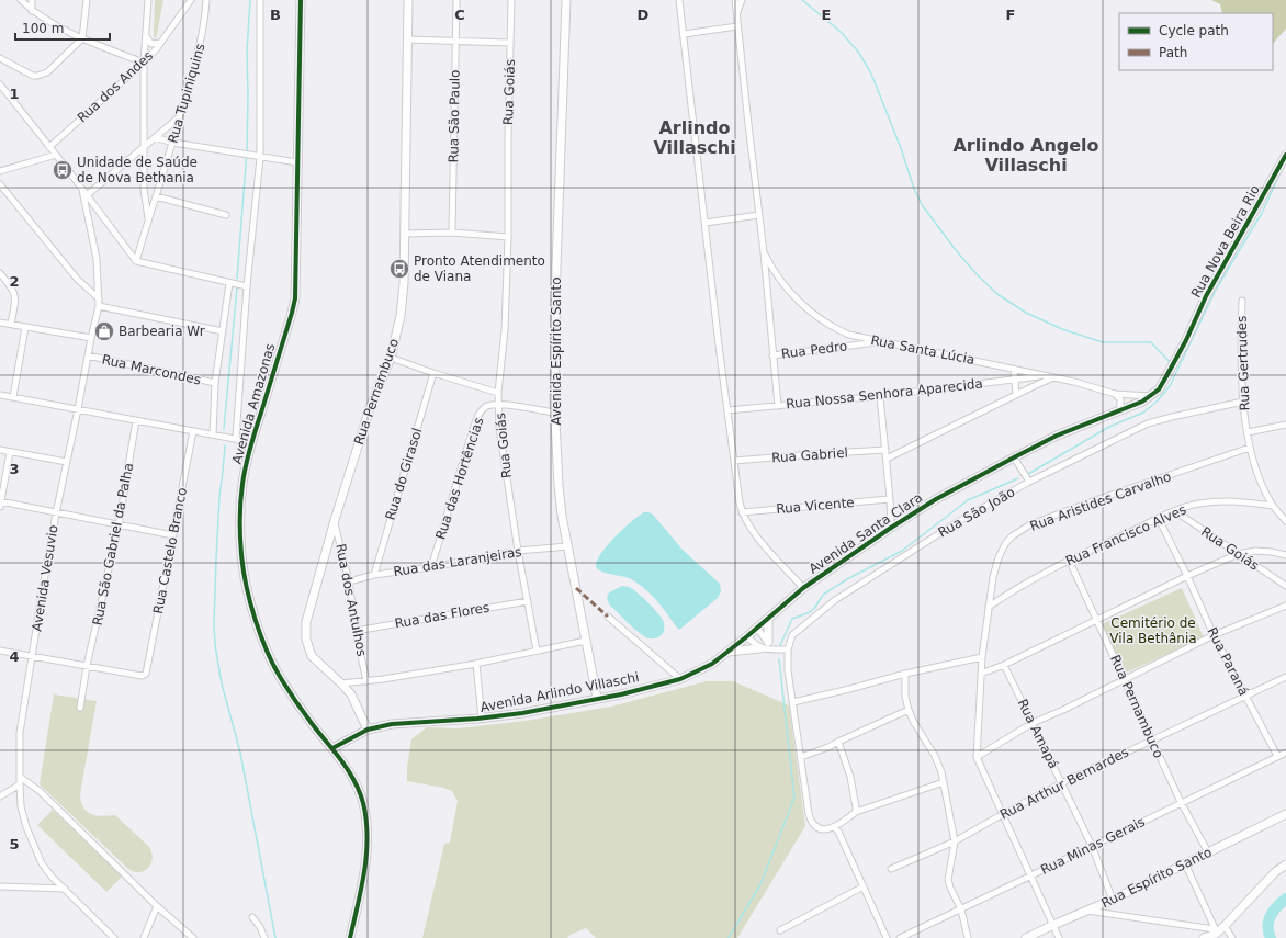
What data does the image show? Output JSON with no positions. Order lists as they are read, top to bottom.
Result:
{
  "streets": {
    "street": [
      "Rua dos Andes",
      "Rua Goiás",
      "Rua Tupiniquins",
      "Rua São Paulo",
      "Rua Nova Beira Rio",
      "Rua Pedro",
      "Rua Santa Lúcia",
      "Avenida Espírito Santo",
      "Rua Gertrudes",
      "Rua Marcondes",
      "Rua Pernambuco",
      "Rua Nossa Senhora Aparecida",
      "Avenida Amazonas",
      "Rua Gabriel",
      "Rua do Girasol",
      "Rua das Hortências",
      "Rua Aristides Carvalho",
      "Rua Vicente",
      "Rua São João",
      "Avenida Santa Clara",
      "Rua Francisco Alves",
      "Rua São Gabriel da Palha",
      "Rua Castelo Branco",
      "Rua das Laranjeiras",
      "Avenida Vesuvio",
      "Rua dos Antulhos",
      "Rua das Flores",
      "Rua Paraná",
      "Avenida Arlindo Villaschi",
      "Rua Amapá",
      "Rua Arthur Bernardes",
      "Rua Minas Gerais",
      "Rua Espírito Santo"
    ]
  },
  "crossings": [
    ["Rua Goiás", "Rua das Hortências"],
    ["Rua Goiás", "Rua Francisco Alves"],
    ["Rua Goiás", "Rua das Laranjeiras"],
    ["Rua Goiás", "Rua das Flores"],
    ["Rua Nova Beira Rio", "Rua Santa Lúcia"],
    ["Rua Nova Beira Rio", "Avenida Santa Clara"],
    ["Rua Pedro", "Rua Santa Lúcia"],
    ["Rua Santa Lúcia", "Rua Nossa Senhora Aparecida"],
    ["Avenida Espírito Santo", "Rua das Laranjeiras"],
    ["Avenida Espírito Santo", "Avenida Arlindo Villaschi"],
    ["Rua Gertrudes", "Rua Aristides Carvalho"],
    ["Rua Gertrudes", "Rua São João"],
    ["Rua Gertrudes", "Rua Francisco Alves"],
    ["Rua Marcondes", "Avenida Vesuvio"],
    ["Rua Pernambuco", "Rua Francisco Alves"],
    ["Rua Pernambuco", "Rua dos Antulhos"],
    ["Rua Pernambuco", "Avenida Arlindo Villaschi"],
    ["Rua Pernambuco", "Rua Arthur Bernardes"],
    ["Rua Pernambuco", "Rua Minas Gerais"],
    ["Rua Pernambuco", "Rua Espírito Santo"],
    ["Avenida Amazonas", "Avenida Arlindo Villaschi"],
    ["Rua do Girasol", "Rua das Laranjeiras"],
    ["Rua das Hortências", "Rua das Laranjeiras"],
    ["Rua Aristides Carvalho", "Rua Francisco Alves"],
    ["Avenida Santa Clara", "Avenida Arlindo Villaschi"],
    ["Rua Francisco Alves", "Rua Paraná"],
    ["Rua São Gabriel da Palha", "Rua Castelo Branco"],
    ["Rua das Laranjeiras", "Rua dos Antulhos"],
    ["Rua dos Antulhos", "Rua das Flores"],
    ["Rua Paraná", "Rua Arthur Bernardes"],
    ["Rua Paraná", "Rua Minas Gerais"],
    ["Rua Amapá", "Rua Arthur Bernardes"],
    ["Rua Amapá", "Rua Minas Gerais"],
    ["Rua Amapá", "Rua Espírito Santo"]
  ],
  "districts": ["Arlindo Villaschi", "Arlindo Angelo Villaschi"],
  "parks": ["Cemitério de Vila Bethânia"],
  "places": {
    "bus stop": ["Unidade de Saúde de Nova Bethania", "Pronto Atendimento de Viana"],
    "shop": ["Barbearia Wr"]
  },
  "legend": ["Cycle path", "Path"],
  "scale_bar": "100 m",
  "grid": {
    "columns": [
      "B",
      "C",
      "D",
      "E",
      "F"
    ],
    "rows": [
      "1",
      "2",
      "3",
      "4",
      "5"
    ]
  }
}
